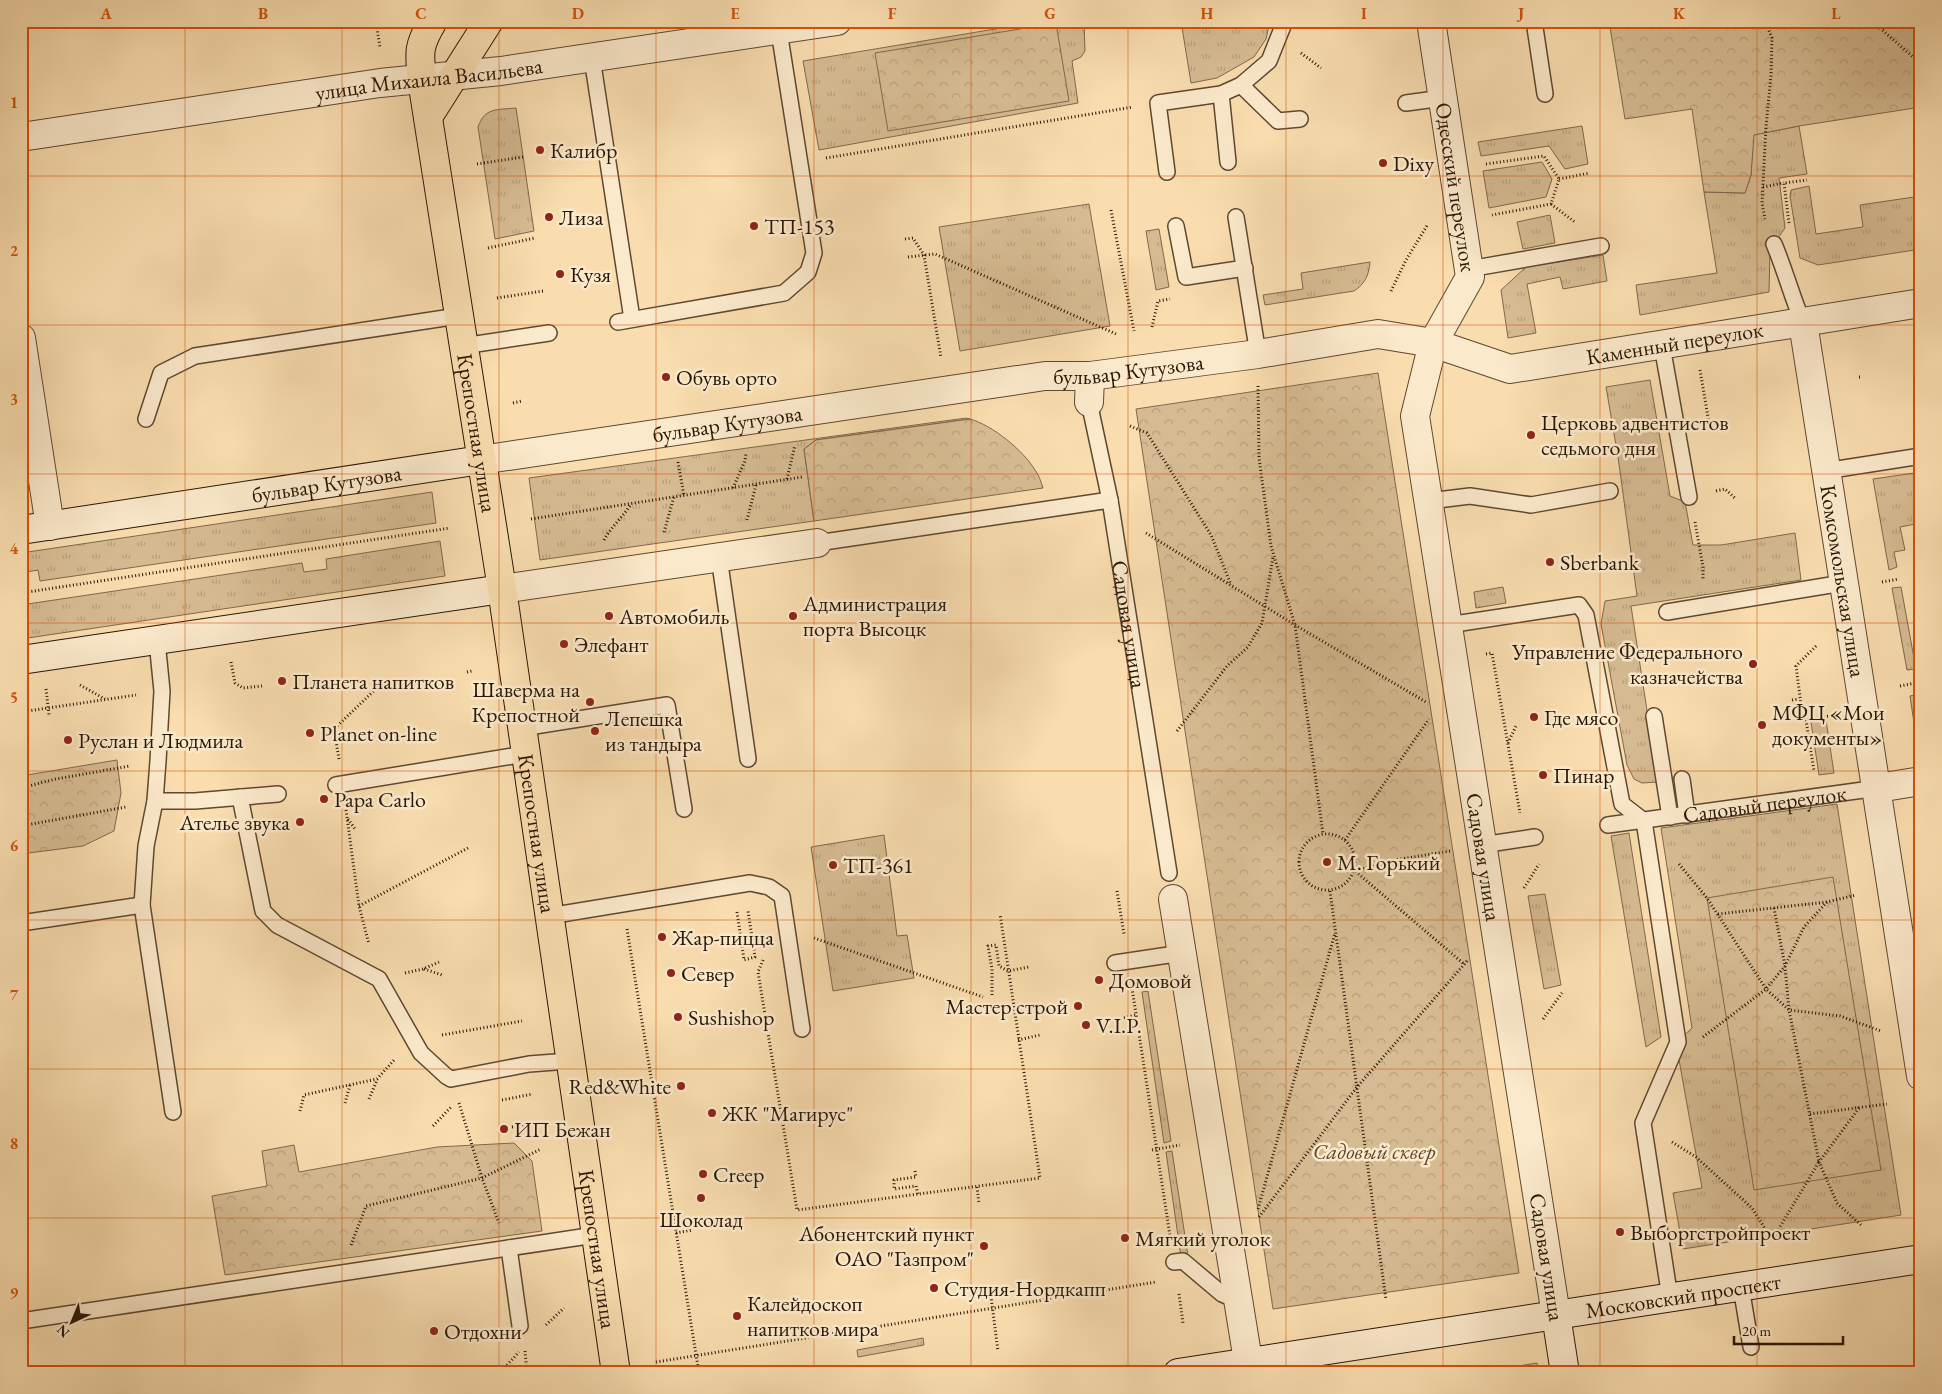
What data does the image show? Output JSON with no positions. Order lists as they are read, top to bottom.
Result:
{
  "streets": {
    "main road": ["Крепостная улица"],
    "street": [
      "улица Михаила Васильева",
      "Одесский переулок",
      "Каменный переулок",
      "бульвар Кутузова",
      "Комсомольская улица",
      "Садовая улица",
      "Садовый переулок",
      "Московский проспект"
    ]
  },
  "crossings": [
    ["улица Михаила Васильева", "Крепостная улица"],
    ["Одесский переулок", "Каменный переулок"],
    ["Одесский переулок", "бульвар Кутузова"],
    ["Одесский переулок", "Садовая улица"],
    ["Каменный переулок", "бульвар Кутузова"],
    ["Каменный переулок", "Комсомольская улица"],
    ["Каменный переулок", "Садовая улица"],
    ["бульвар Кутузова", "Крепостная улица"],
    ["бульвар Кутузова", "Садовая улица"],
    ["Комсомольская улица", "Садовый переулок"],
    ["Садовая улица", "Московский проспект"]
  ],
  "parks": ["Садовый сквер"],
  "places": [
    "Калибр",
    "Dixy",
    "Лиза",
    "ТП-153",
    "Кузя",
    "Обувь орто",
    "Церковь адвентистов седьмого дня",
    "Sberbank",
    "Автомобиль",
    "Администрация порта Высоцк",
    "Элефант",
    "Управление Федерального казначейства",
    "Планета напитков",
    "Шаверма на Крепостной",
    "Где мясо",
    "МФЦ «Мои документы»",
    "Лепешка из тандыра",
    "Planet on-line",
    "Руслан и Людмила",
    "Пинар",
    "Papa Carlo",
    "Ателье звука",
    "М. Горький",
    "ТП-361",
    "Жар-пицца",
    "Север",
    "Домовой",
    "Мастер строй",
    "Sushishop",
    "V.I.P.",
    "Red&White",
    "ЖК \"Магирус\"",
    "ИП Бежан",
    "Creep",
    "Шоколад",
    "Выборгстройпроект",
    "Мягкий уголок",
    "Абонентский пункт ОАО \"Газпром\"",
    "Студия-Нордкапп",
    "Калейдоскоп напитков мира",
    "Отдохни"
  ],
  "scale_bar": "20 m",
  "north": "bottom left",
  "grid": {
    "columns": [
      "A",
      "B",
      "C",
      "D",
      "E",
      "F",
      "G",
      "H",
      "I",
      "J",
      "K",
      "L"
    ],
    "rows": [
      "1",
      "2",
      "3",
      "4",
      "5",
      "6",
      "7",
      "8",
      "9"
    ]
  }
}
